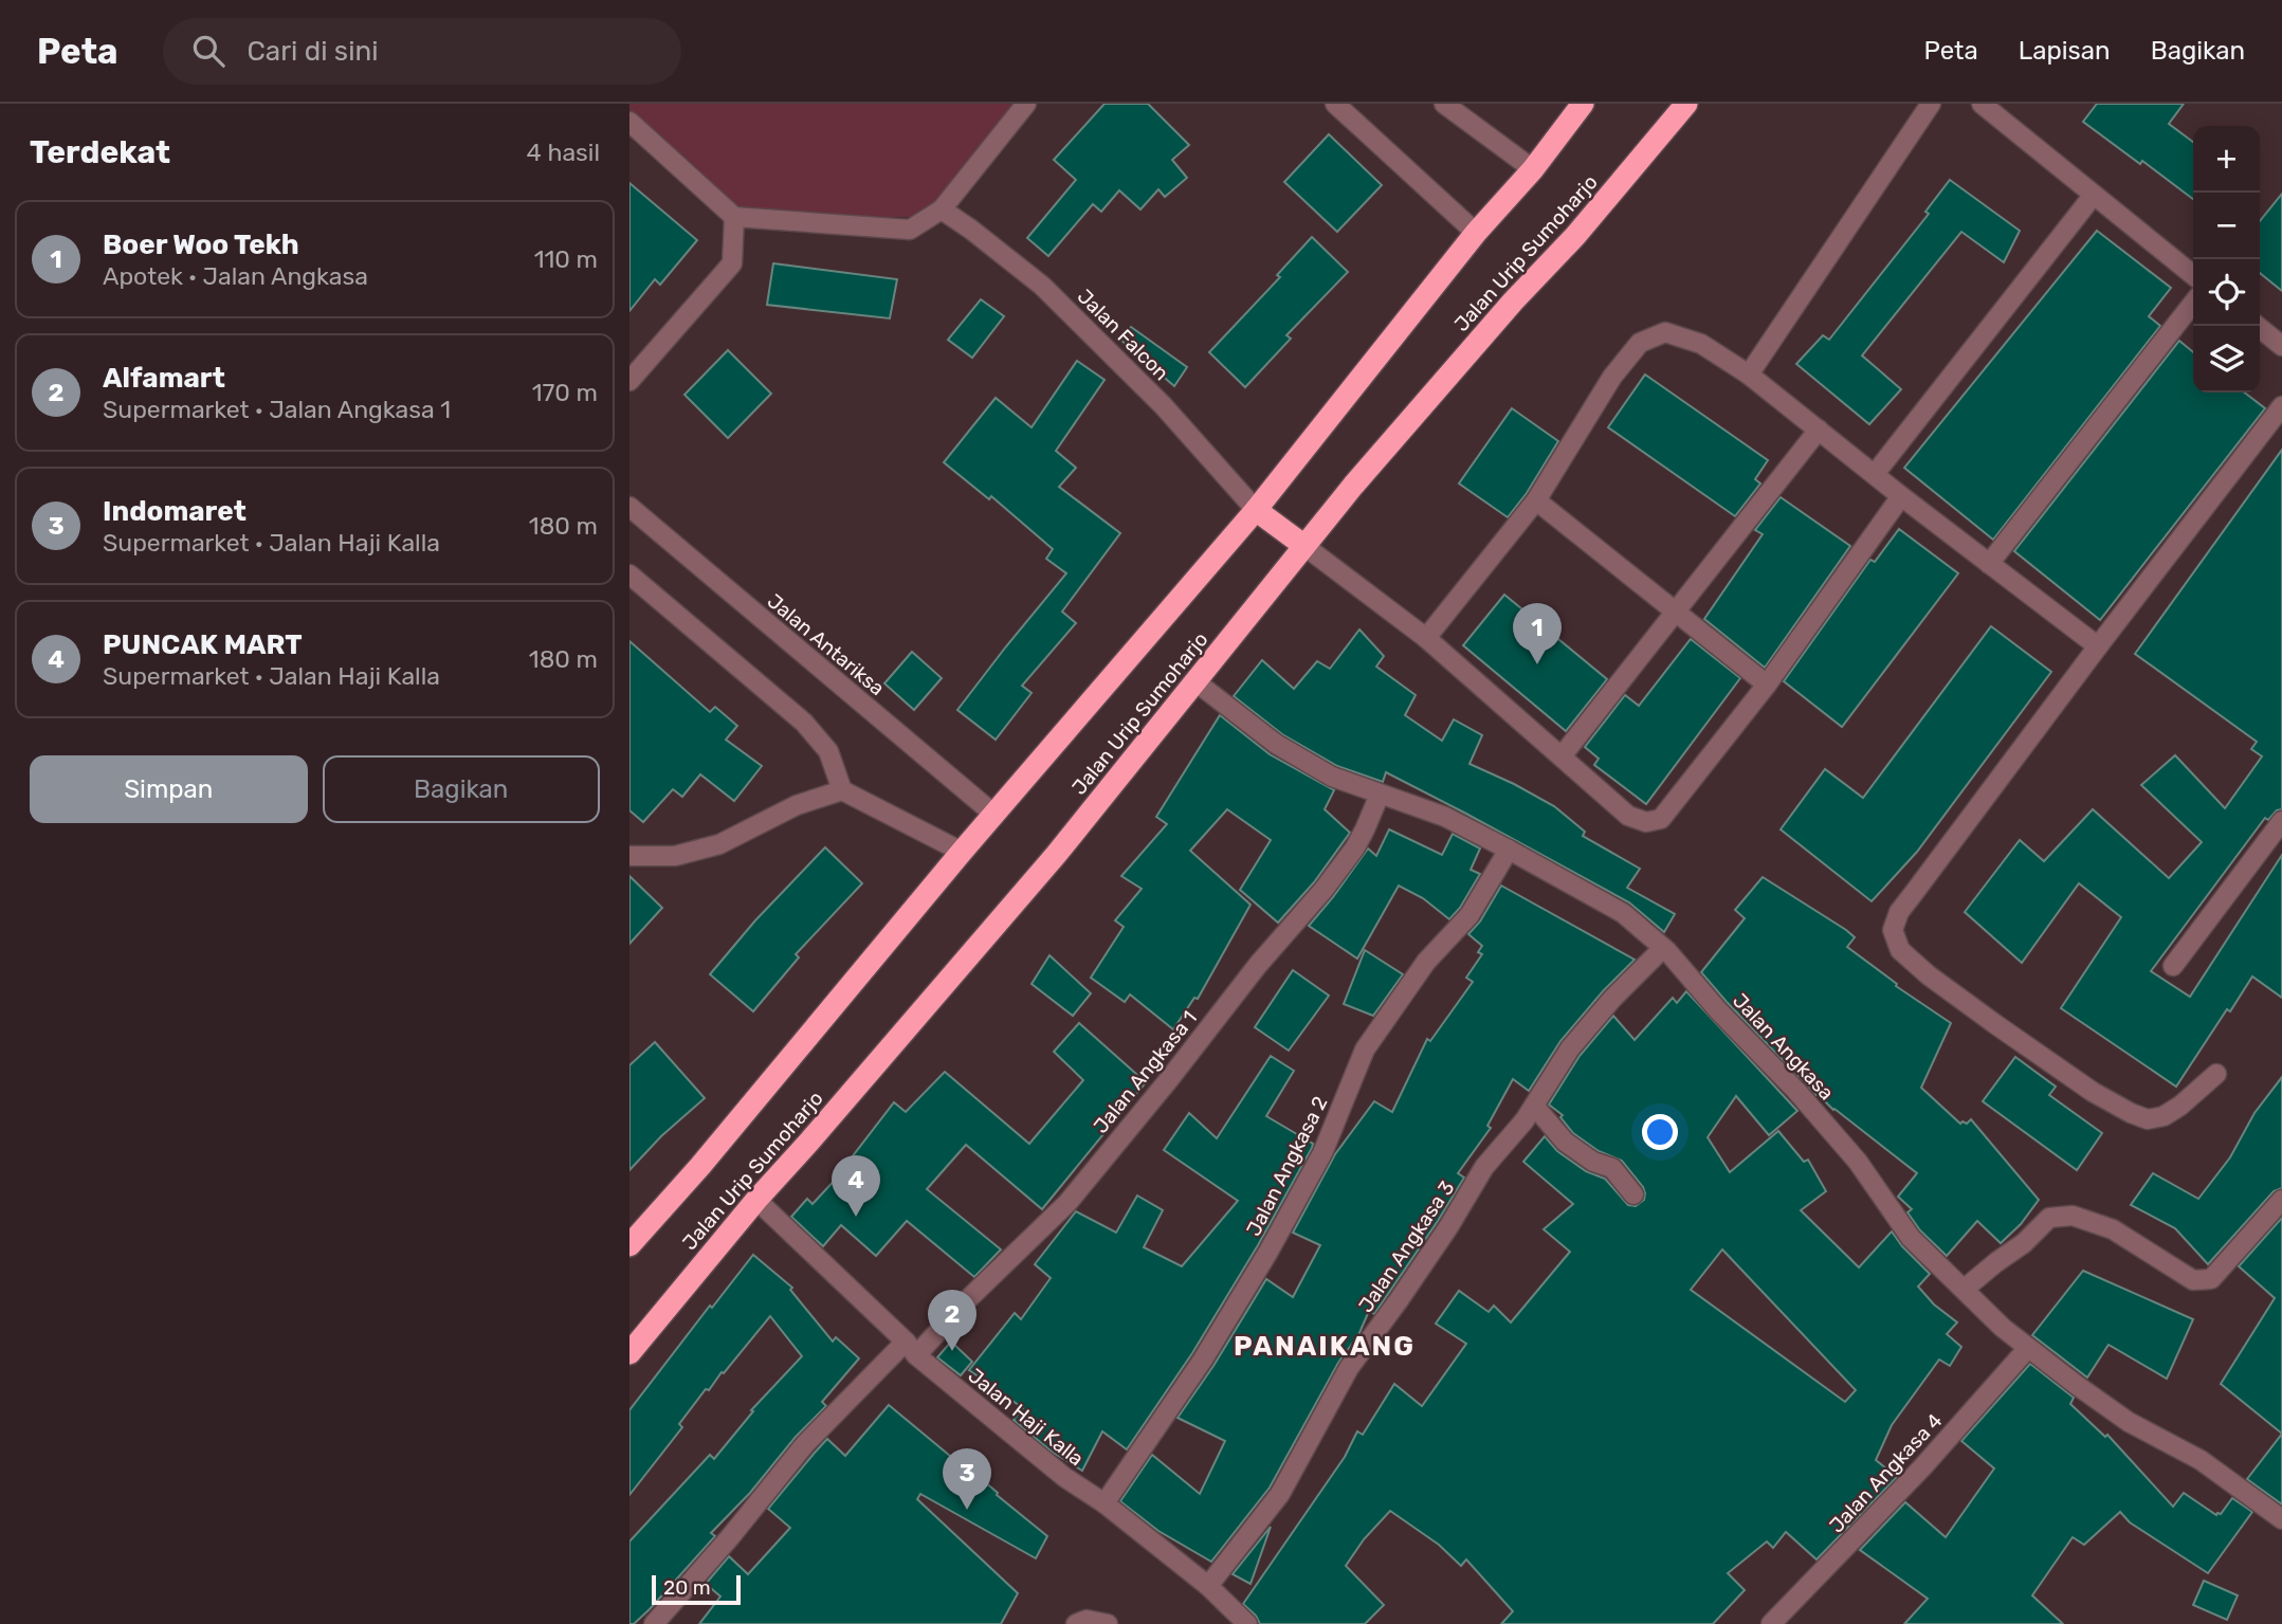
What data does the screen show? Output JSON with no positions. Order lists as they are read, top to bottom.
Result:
{
  "streets": {
    "highway": ["Jalan Urip Sumoharjo"],
    "street": [
      "Jalan Falcon",
      "Jalan Antariksa",
      "Jalan Angkasa",
      "Jalan Angkasa 1",
      "Jalan Angkasa 2",
      "Jalan Angkasa 3",
      "Jalan Haji Kalla",
      "Jalan Angkasa 4"
    ]
  },
  "crossings": [
    ["Jalan Urip Sumoharjo", "Jalan Falcon"],
    ["Jalan Urip Sumoharjo", "Jalan Antariksa"],
    ["Jalan Urip Sumoharjo", "Jalan Angkasa"],
    ["Jalan Urip Sumoharjo", "Jalan Haji Kalla"],
    ["Jalan Angkasa", "Jalan Angkasa 1"],
    ["Jalan Angkasa", "Jalan Angkasa 2"],
    ["Jalan Angkasa", "Jalan Angkasa 3"],
    ["Jalan Angkasa", "Jalan Angkasa 4"],
    ["Jalan Angkasa 1", "Jalan Haji Kalla"],
    ["Jalan Angkasa 2", "Jalan Haji Kalla"],
    ["Jalan Angkasa 3", "Jalan Haji Kalla"]
  ],
  "districts": ["PANAIKANG"],
  "scale_bar": "20 m",
  "page": {
    "header": "Peta",
    "search": "Cari di sini",
    "nav": ["Peta", "Lapisan", "Bagikan"],
    "heading": ["Terdekat", "4 hasil"],
    "map_buttons": ["+", "−"],
    "list": [
      {
        "mark": "1",
        "name": "Boer Woo Tekh",
        "note": "Apotek · Jalan Angkasa",
        "value": "110 m"
      },
      {
        "mark": "2",
        "name": "Alfamart",
        "note": "Supermarket · Jalan Angkasa 1",
        "value": "170 m"
      },
      {
        "mark": "3",
        "name": "Indomaret",
        "note": "Supermarket · Jalan Haji Kalla",
        "value": "180 m"
      },
      {
        "mark": "4",
        "name": "PUNCAK MART",
        "note": "Supermarket · Jalan Haji Kalla",
        "value": "180 m"
      }
    ],
    "pins": [
      "1",
      "4",
      "2",
      "3"
    ],
    "buttons": ["Simpan", "Bagikan"],
    "scale": "20 m"
  }
}
